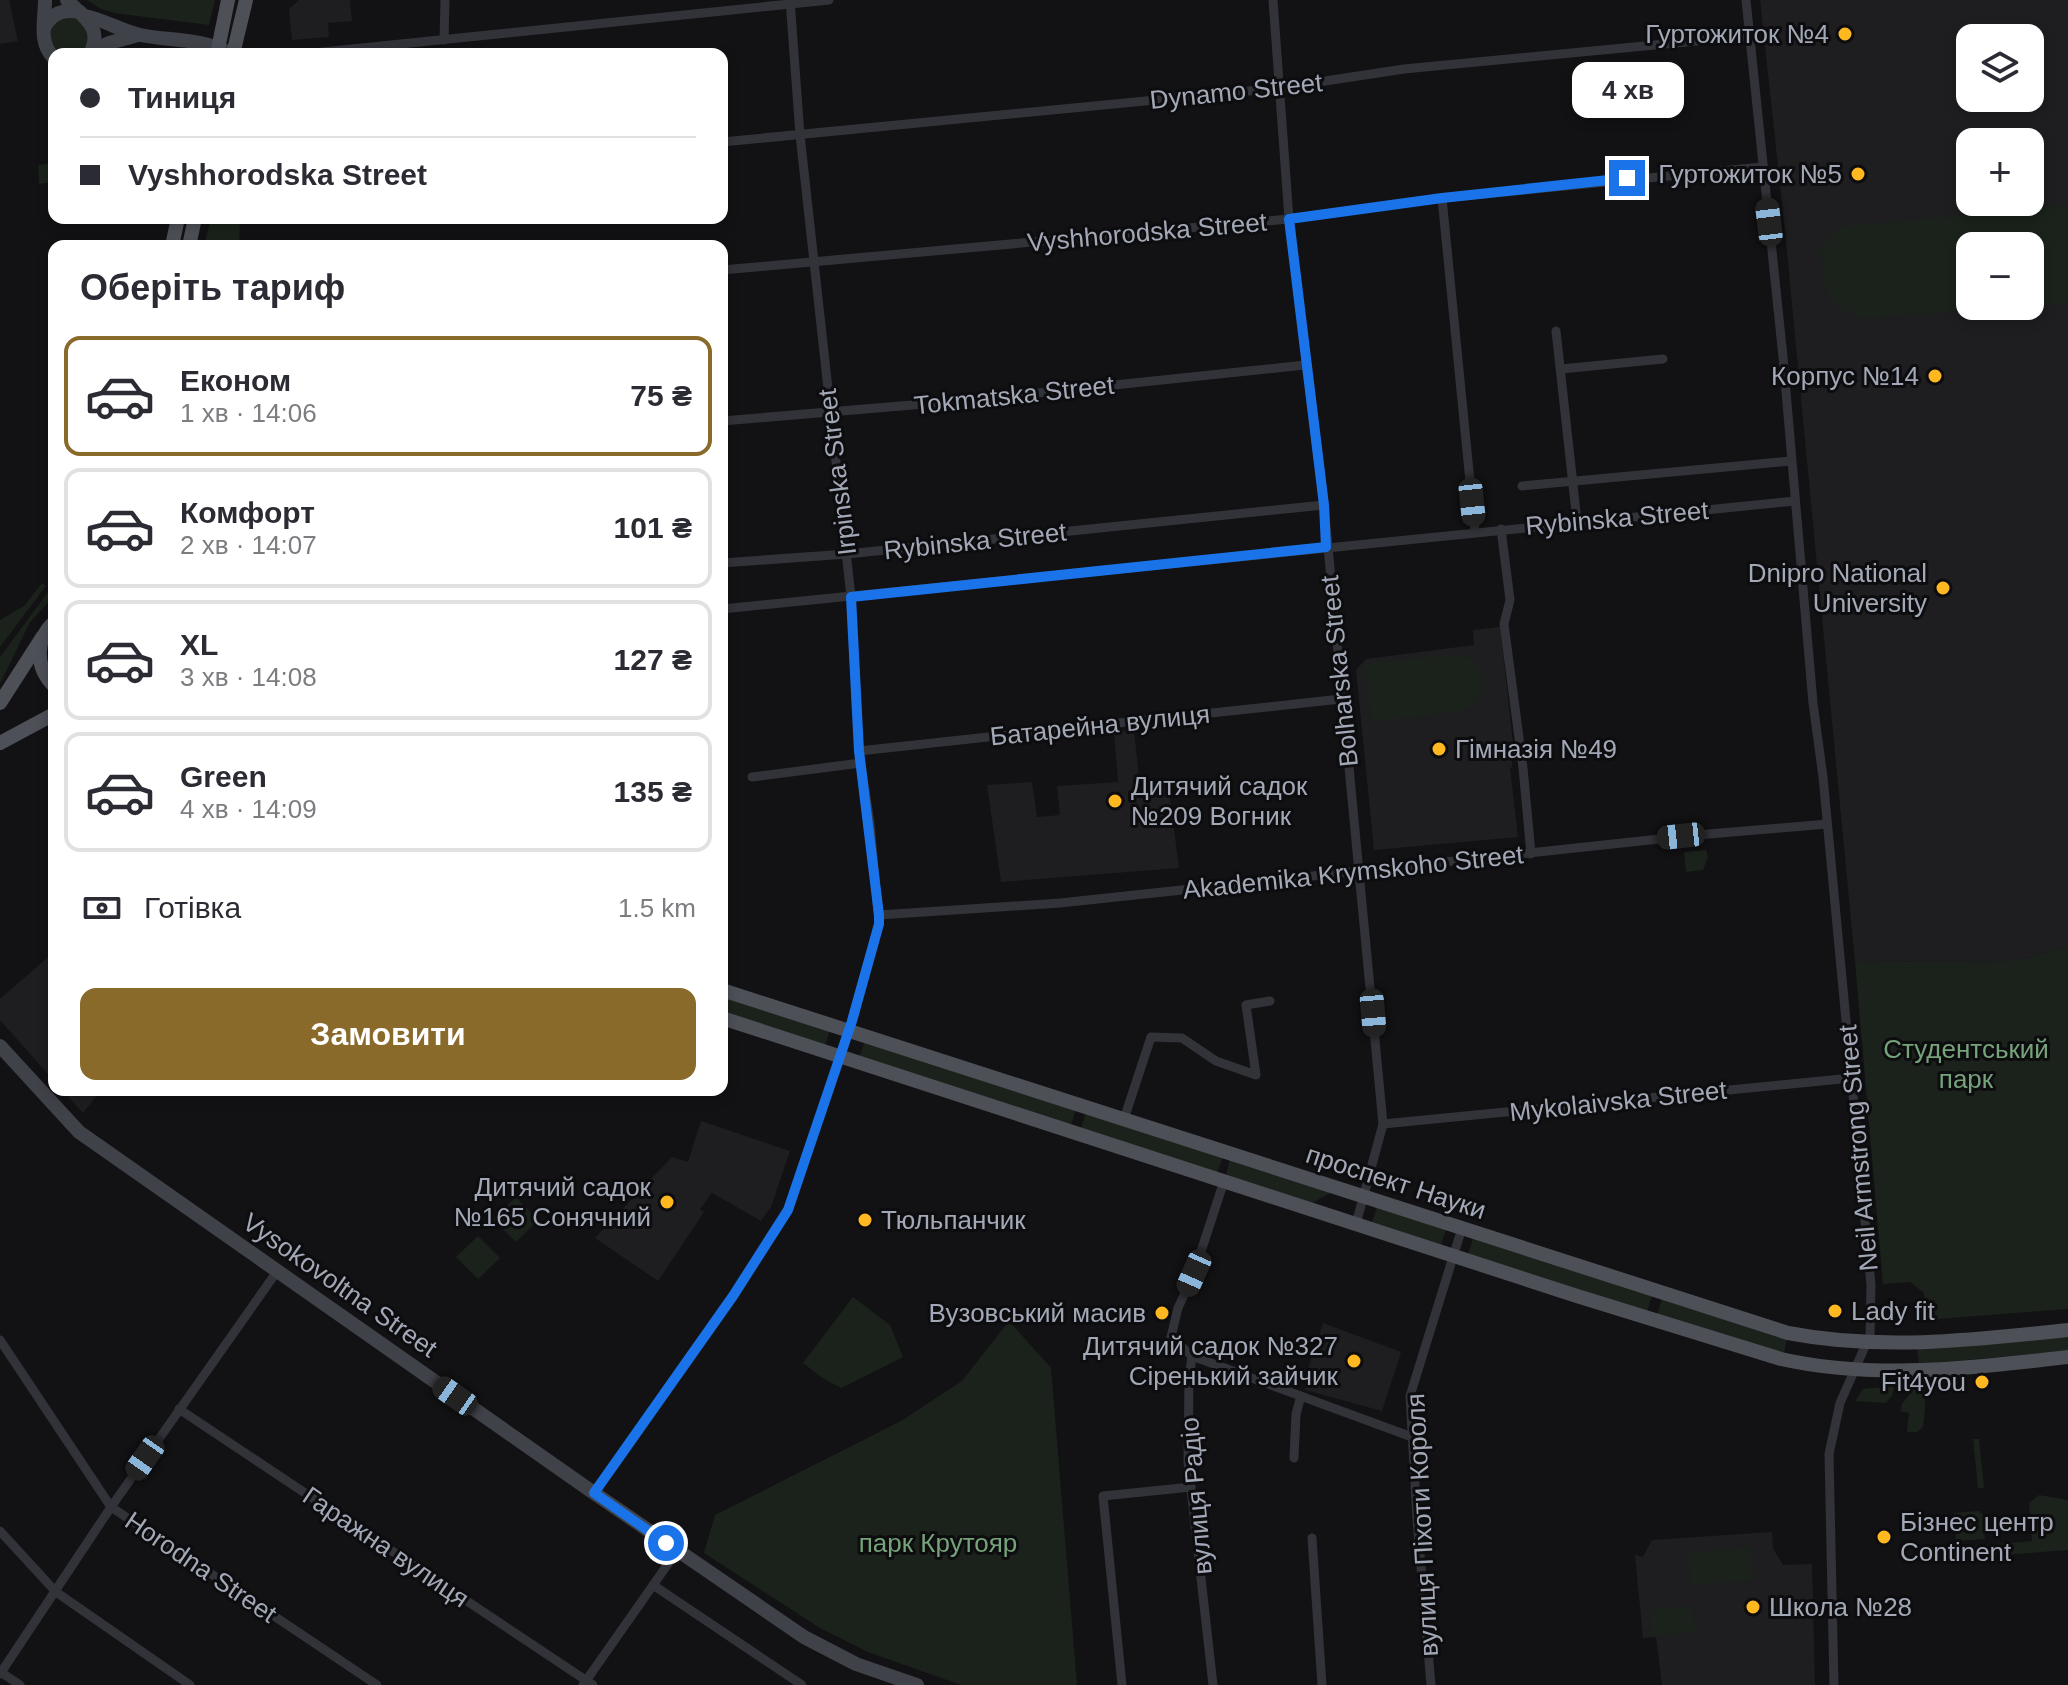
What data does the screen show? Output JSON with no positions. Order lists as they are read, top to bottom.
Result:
{
  "streets": {
    "main road": ["проспект Науки", "Vysokovoltna Street"],
    "street": [
      "Dynamo Street",
      "Vyshhorodska Street",
      "Tokmatska Street",
      "Irpinska Street",
      "Rybinska Street",
      "Bolharska Street",
      "Батарейна вулиця",
      "Akademika Krymskoho Street",
      "Mykolaivska Street",
      "Neil Armstrong Street",
      "вулиця Радіо",
      "вулиця Піхоти Короля",
      "Гаражна вулиця",
      "Horodna Street"
    ]
  },
  "crossings": [
    ["Dynamo Street", "Irpinska Street"],
    ["Dynamo Street", "Bolharska Street"],
    ["Dynamo Street", "Neil Armstrong Street"],
    ["Vyshhorodska Street", "Irpinska Street"],
    ["Vyshhorodska Street", "Bolharska Street"],
    ["Vyshhorodska Street", "Neil Armstrong Street"],
    ["Tokmatska Street", "Irpinska Street"],
    ["Tokmatska Street", "Bolharska Street"],
    ["Irpinska Street", "Rybinska Street"],
    ["Irpinska Street", "Батарейна вулиця"],
    ["Irpinska Street", "Akademika Krymskoho Street"],
    ["Irpinska Street", "проспект Науки"],
    ["Irpinska Street", "Vysokovoltna Street"],
    ["Rybinska Street", "Bolharska Street"],
    ["Rybinska Street", "Neil Armstrong Street"],
    ["Bolharska Street", "Батарейна вулиця"],
    ["Bolharska Street", "Akademika Krymskoho Street"],
    ["Bolharska Street", "Mykolaivska Street"],
    ["Bolharska Street", "проспект Науки"],
    ["Akademika Krymskoho Street", "Neil Armstrong Street"],
    ["Mykolaivska Street", "Neil Armstrong Street"],
    ["Neil Armstrong Street", "проспект Науки"],
    ["проспект Науки", "вулиця Піхоти Короля"]
  ],
  "parks": ["Студентський парк", "парк Крутояр"],
  "places": [
    "Гуртожиток №4",
    "Гуртожиток №5",
    "Корпус №14",
    "Dnipro National University",
    "Гімназія №49",
    "Дитячий садок №209 Вогник",
    "Дитячий садок №165 Сонячний",
    "Тюльпанчик",
    "Lady fit",
    "Вузовський масив",
    "Дитячий садок №327 Сіренький зайчик",
    "Fit4you",
    "Бізнес центр Continent",
    "Школа №28"
  ],
  "page": {
    "map_buttons": ["+", "−"],
    "banner": ["Тиниця", "Vyshhorodska Street"],
    "bubble": "4 хв",
    "heading": "Оберіть тариф",
    "list": [
      {
        "name": "Економ",
        "note": "1 хв · 14:06",
        "value": "75 ₴"
      },
      {
        "name": "Комфорт",
        "note": "2 хв · 14:07",
        "value": "101 ₴"
      },
      {
        "name": "XL",
        "note": "3 хв · 14:08",
        "value": "127 ₴"
      },
      {
        "name": "Green",
        "note": "4 хв · 14:09",
        "value": "135 ₴"
      }
    ],
    "pay": ["Готівка", "1.5 km"],
    "buttons": "Замовити"
  }
}
